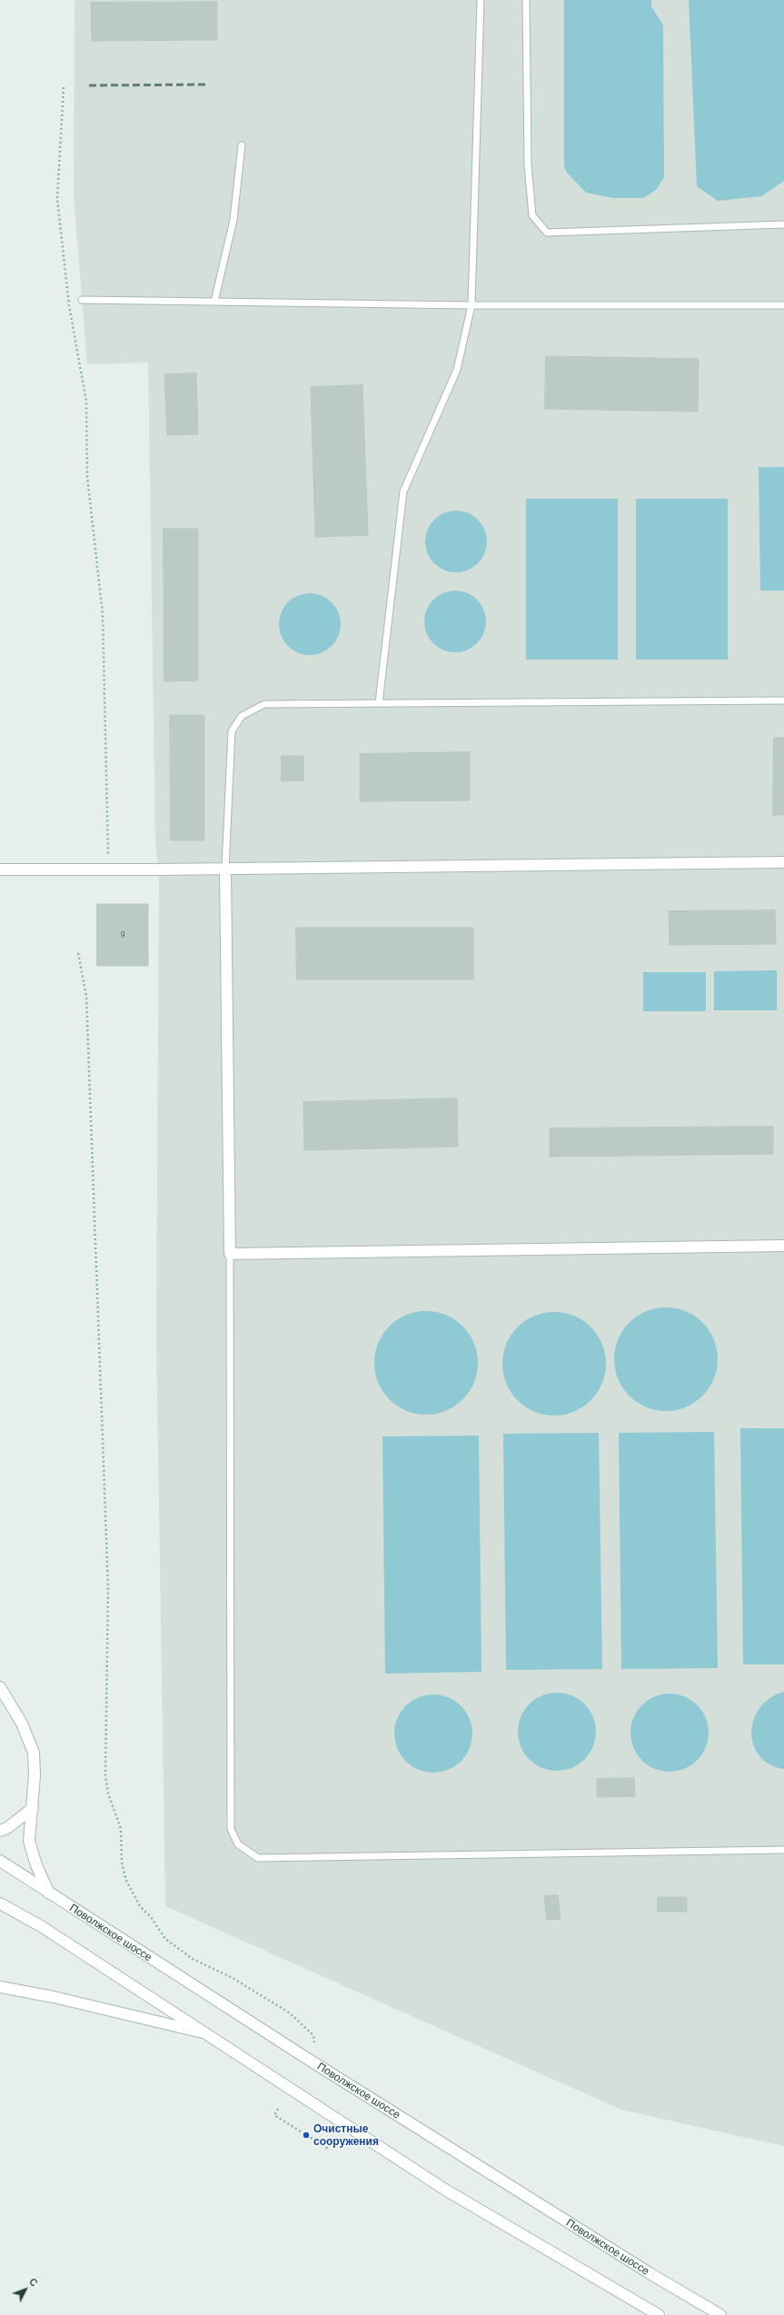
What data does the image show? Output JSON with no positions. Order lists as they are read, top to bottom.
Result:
{
  "streets": {
    "street": ["Поволжское шоссе"]
  },
  "places": ["Очистные сооружения"],
  "house_numbers": ["9"],
  "north": "top right"
}
